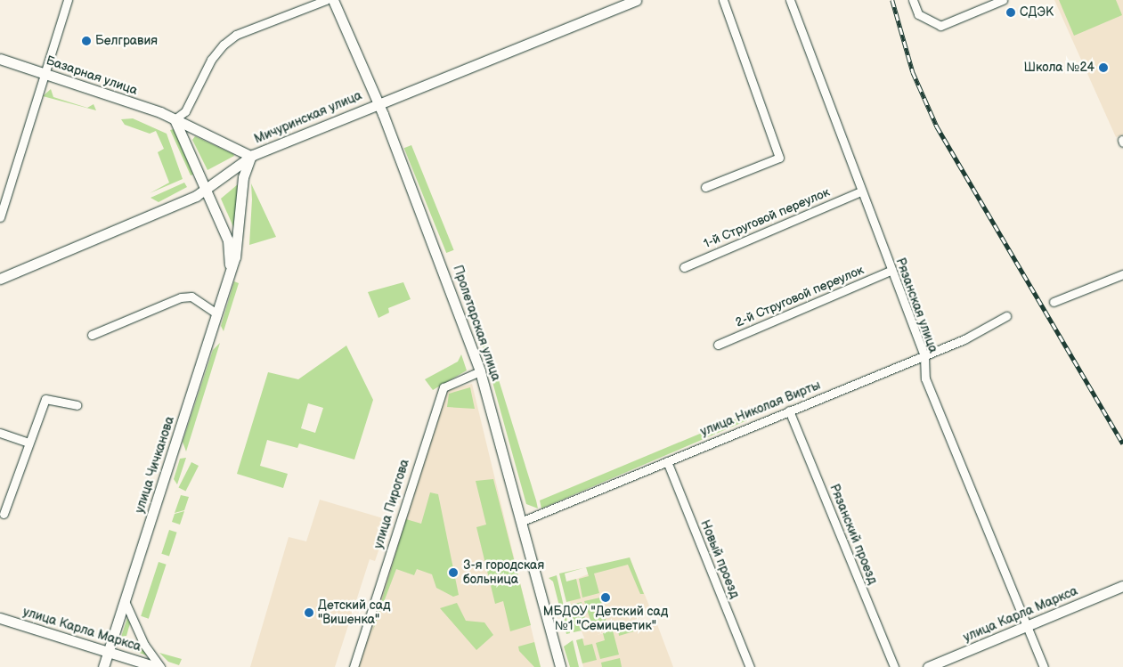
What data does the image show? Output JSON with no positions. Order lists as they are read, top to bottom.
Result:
{
  "streets": {
    "main road": [
      "Базарная улица",
      "Мичуринская улица",
      "Пролетарская улица",
      "улица Чичканова",
      "улица Карла Маркса"
    ],
    "street": [
      "1-й Струговой переулок",
      "2-й Струговой переулок",
      "Рязанская улица",
      "улица Николая Вирты",
      "улица Пирогова",
      "Рязанский проезд",
      "Новый проезд"
    ]
  },
  "crossings": [
    ["Базарная улица", "Мичуринская улица"],
    ["Мичуринская улица", "Пролетарская улица"],
    ["1-й Струговой переулок", "Рязанская улица"],
    ["2-й Струговой переулок", "Рязанская улица"],
    ["Рязанская улица", "улица Николая Вирты"],
    ["Рязанская улица", "улица Карла Маркса"],
    ["Пролетарская улица", "улица Николая Вирты"],
    ["Пролетарская улица", "улица Пирогова"],
    ["улица Николая Вирты", "Рязанский проезд"],
    ["улица Николая Вирты", "Новый проезд"],
    ["улица Чичканова", "улица Карла Маркса"]
  ],
  "places": [
    "СДЭК",
    "Белгравия",
    "Школа №24",
    "3-я городская больница",
    "МБДОУ \"Детский сад №1 \"Семицветик\"",
    "Детский сад \"Вишенка\""
  ]
}
